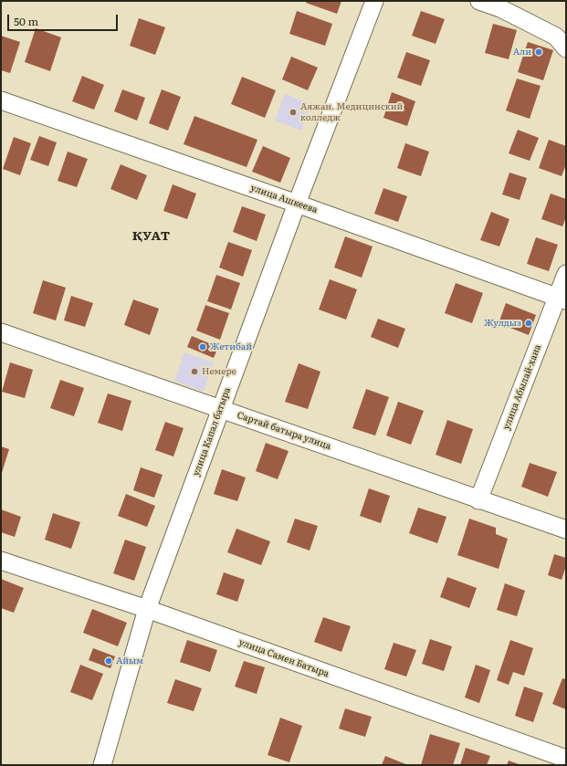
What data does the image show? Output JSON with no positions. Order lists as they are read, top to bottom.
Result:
{
  "streets": {
    "street": [
      "улица Ашкеева",
      "улица Абылай-хана",
      "Сартай батыра улица",
      "улица Капал батыра",
      "улица Самен Батыра"
    ]
  },
  "crossings": [
    ["улица Ашкеева", "улица Абылай-хана"],
    ["улица Ашкеева", "улица Капал батыра"],
    ["улица Абылай-хана", "Сартай батыра улица"],
    ["Сартай батыра улица", "улица Капал батыра"],
    ["улица Капал батыра", "улица Самен Батыра"]
  ],
  "districts": ["ҚУАТ"],
  "places": [
    "Али",
    "Аяжан. Медицинский колледж",
    "Жулдыз",
    "Жетибай",
    "Немере",
    "Айым"
  ],
  "scale_bar": "50 m"
}
